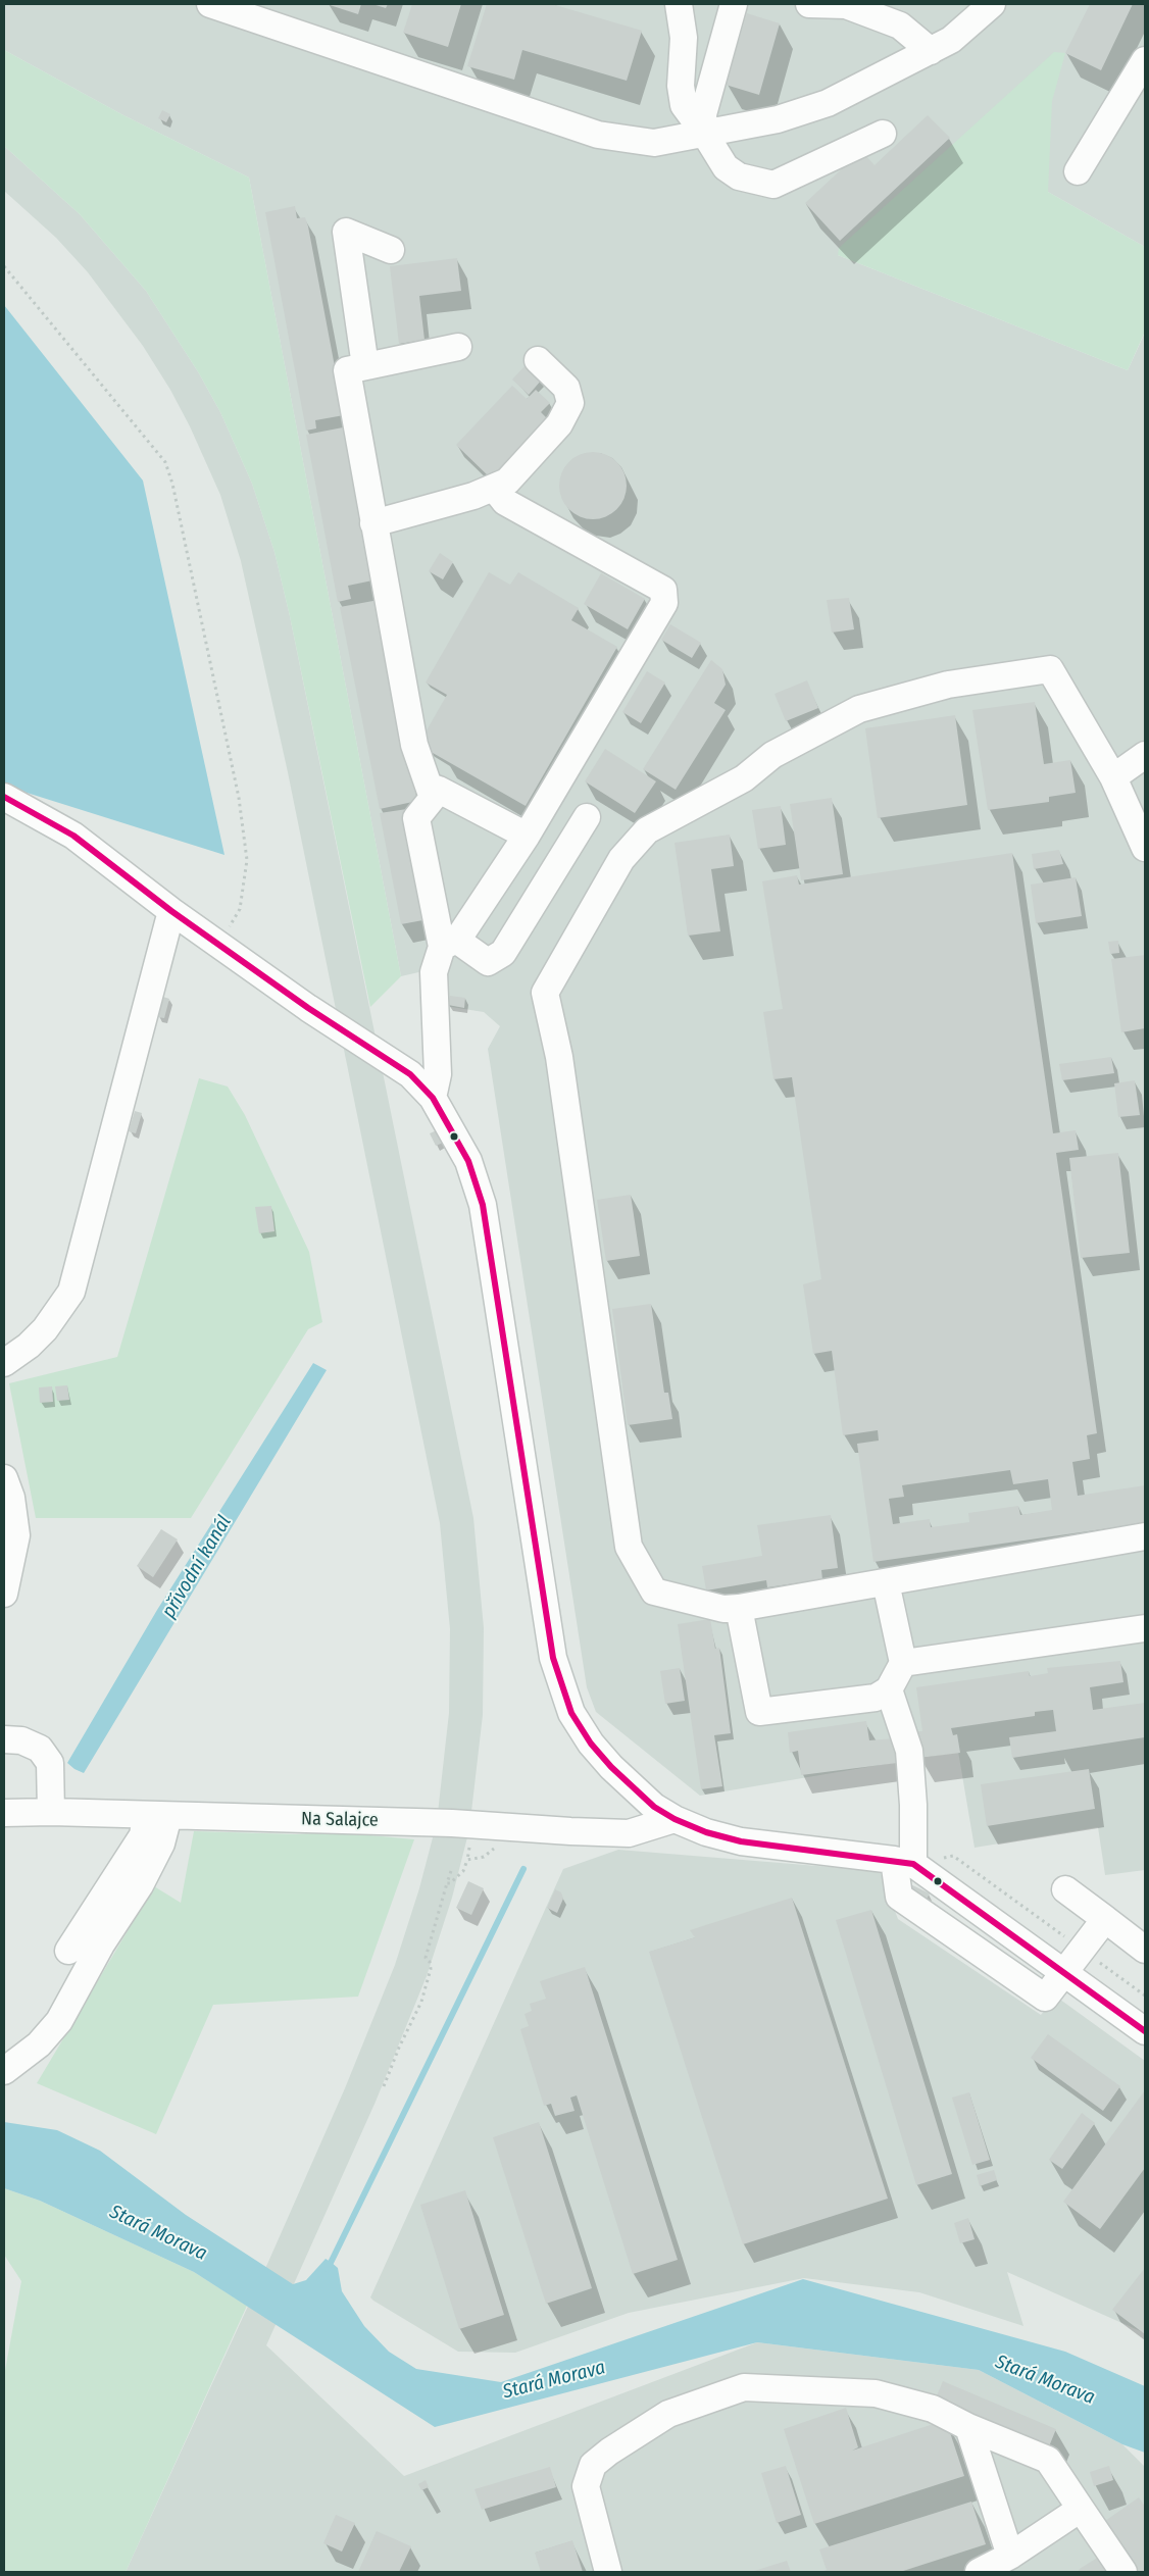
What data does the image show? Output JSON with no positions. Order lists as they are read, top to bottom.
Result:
{
  "streets": {
    "street": ["Na Salajce"]
  },
  "water": ["přívodní kanál", "Stará Morava"]
}
